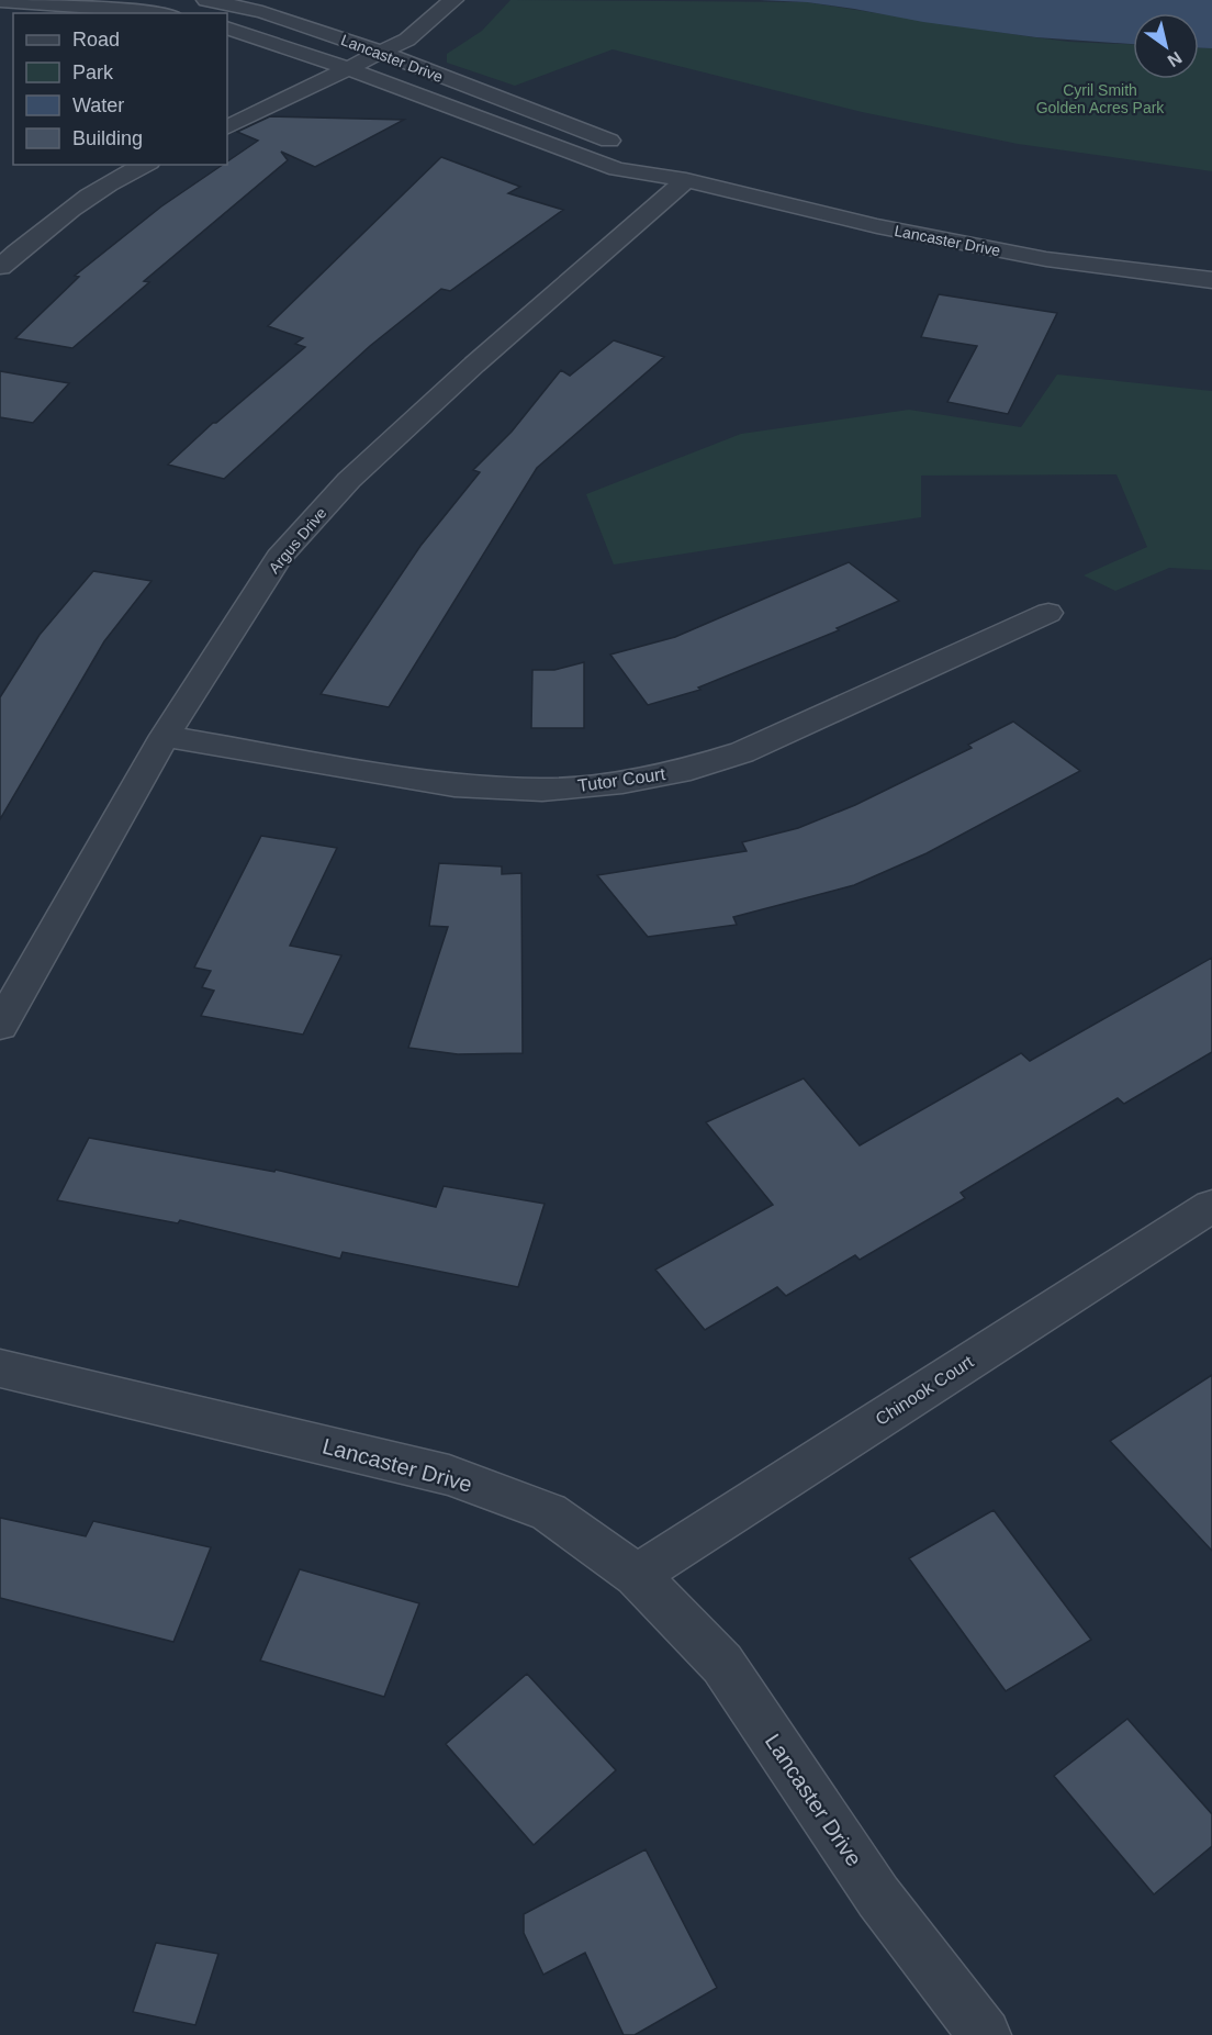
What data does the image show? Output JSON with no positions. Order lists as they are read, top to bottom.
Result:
{
  "streets": {
    "street": [
      "Lancaster Drive",
      "Argus Drive",
      "Tutor Court",
      "Chinook Court"
    ]
  },
  "crossings": [
    ["Lancaster Drive", "Argus Drive"],
    ["Lancaster Drive", "Chinook Court"],
    ["Argus Drive", "Tutor Court"]
  ],
  "parks": ["Cyril Smith Golden Acres Park"],
  "legend": [
    "Road",
    "Park",
    "Water",
    "Building"
  ],
  "north": "bottom right"
}
